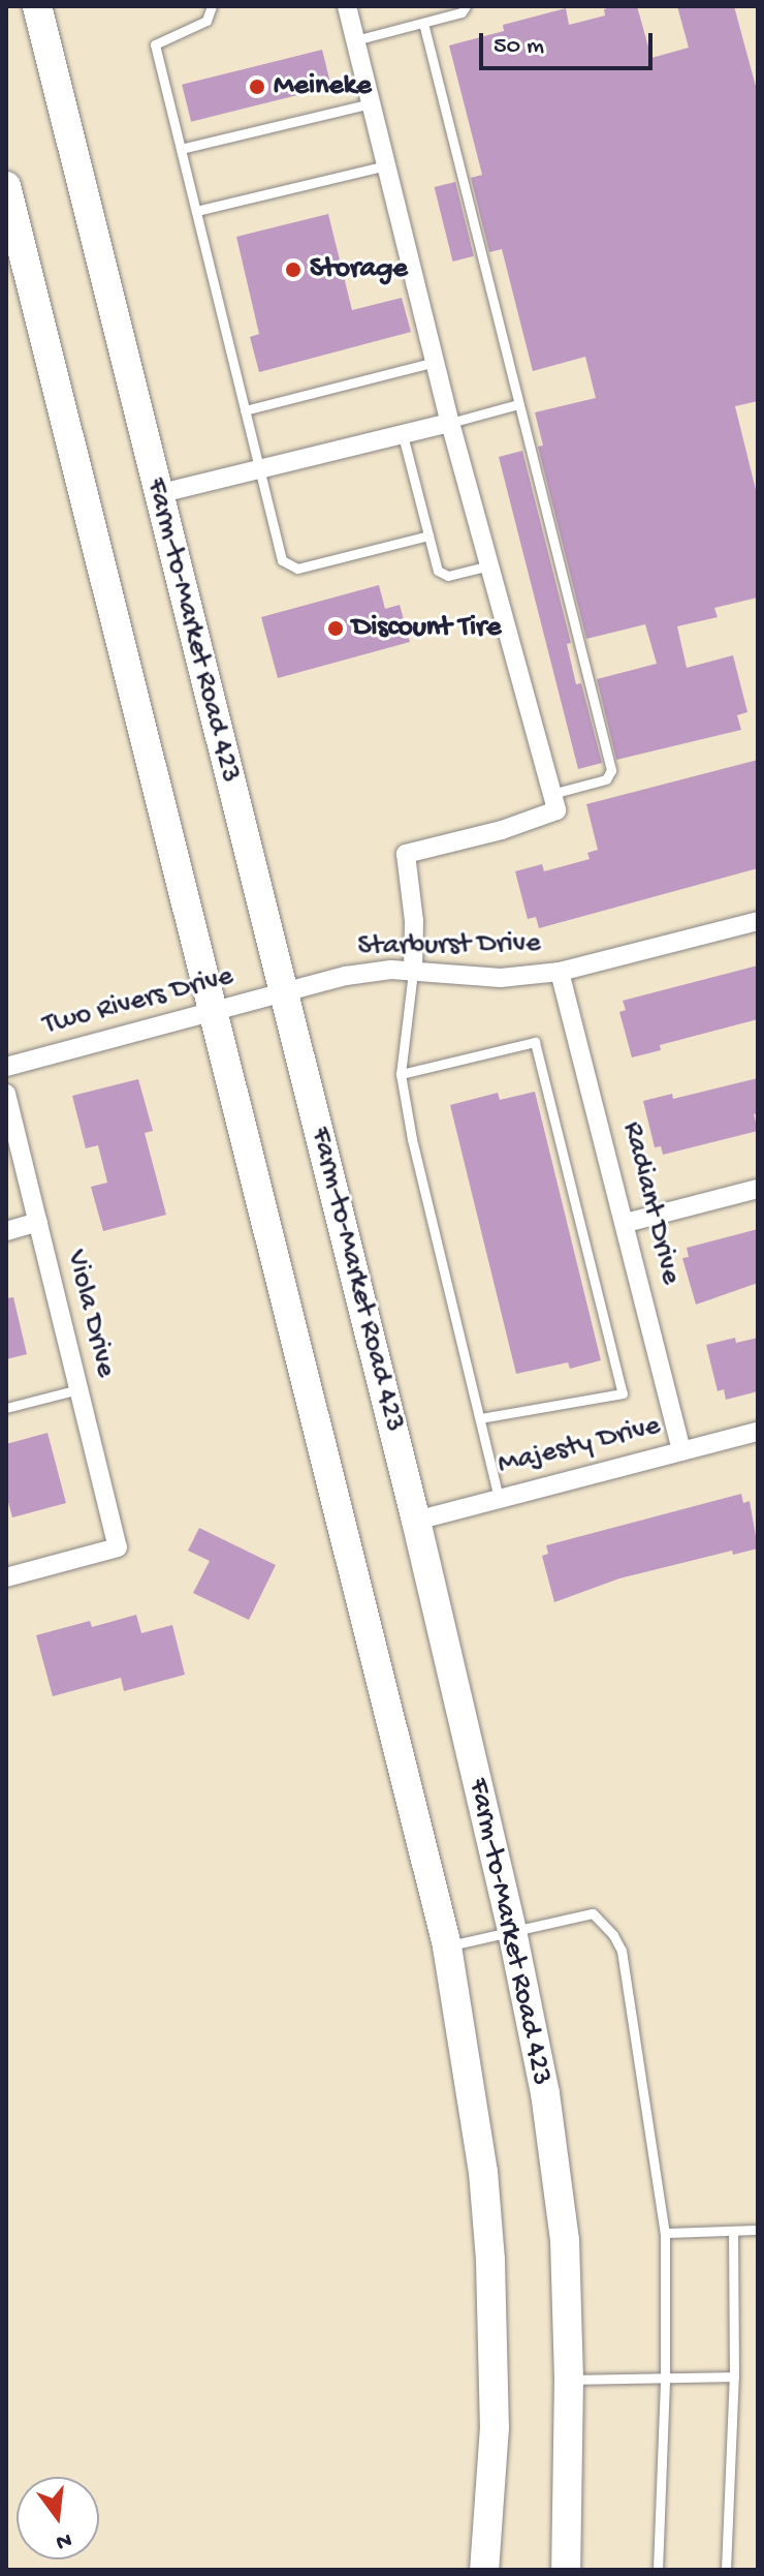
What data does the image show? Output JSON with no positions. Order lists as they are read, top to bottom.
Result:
{
  "streets": {
    "main road": ["Farm-to-Market Road 423"],
    "street": [
      "Starburst Drive",
      "Two Rivers Drive",
      "Radiant Drive",
      "Viola Drive",
      "Majesty Drive"
    ]
  },
  "crossings": [
    ["Farm-to-Market Road 423", "Starburst Drive"],
    ["Farm-to-Market Road 423", "Two Rivers Drive"],
    ["Farm-to-Market Road 423", "Majesty Drive"],
    ["Starburst Drive", "Two Rivers Drive"],
    ["Starburst Drive", "Radiant Drive"],
    ["Radiant Drive", "Majesty Drive"]
  ],
  "places": ["Meineke", "Storage", "Discount Tire"],
  "scale_bar": "50 m",
  "north": "bottom"
}
